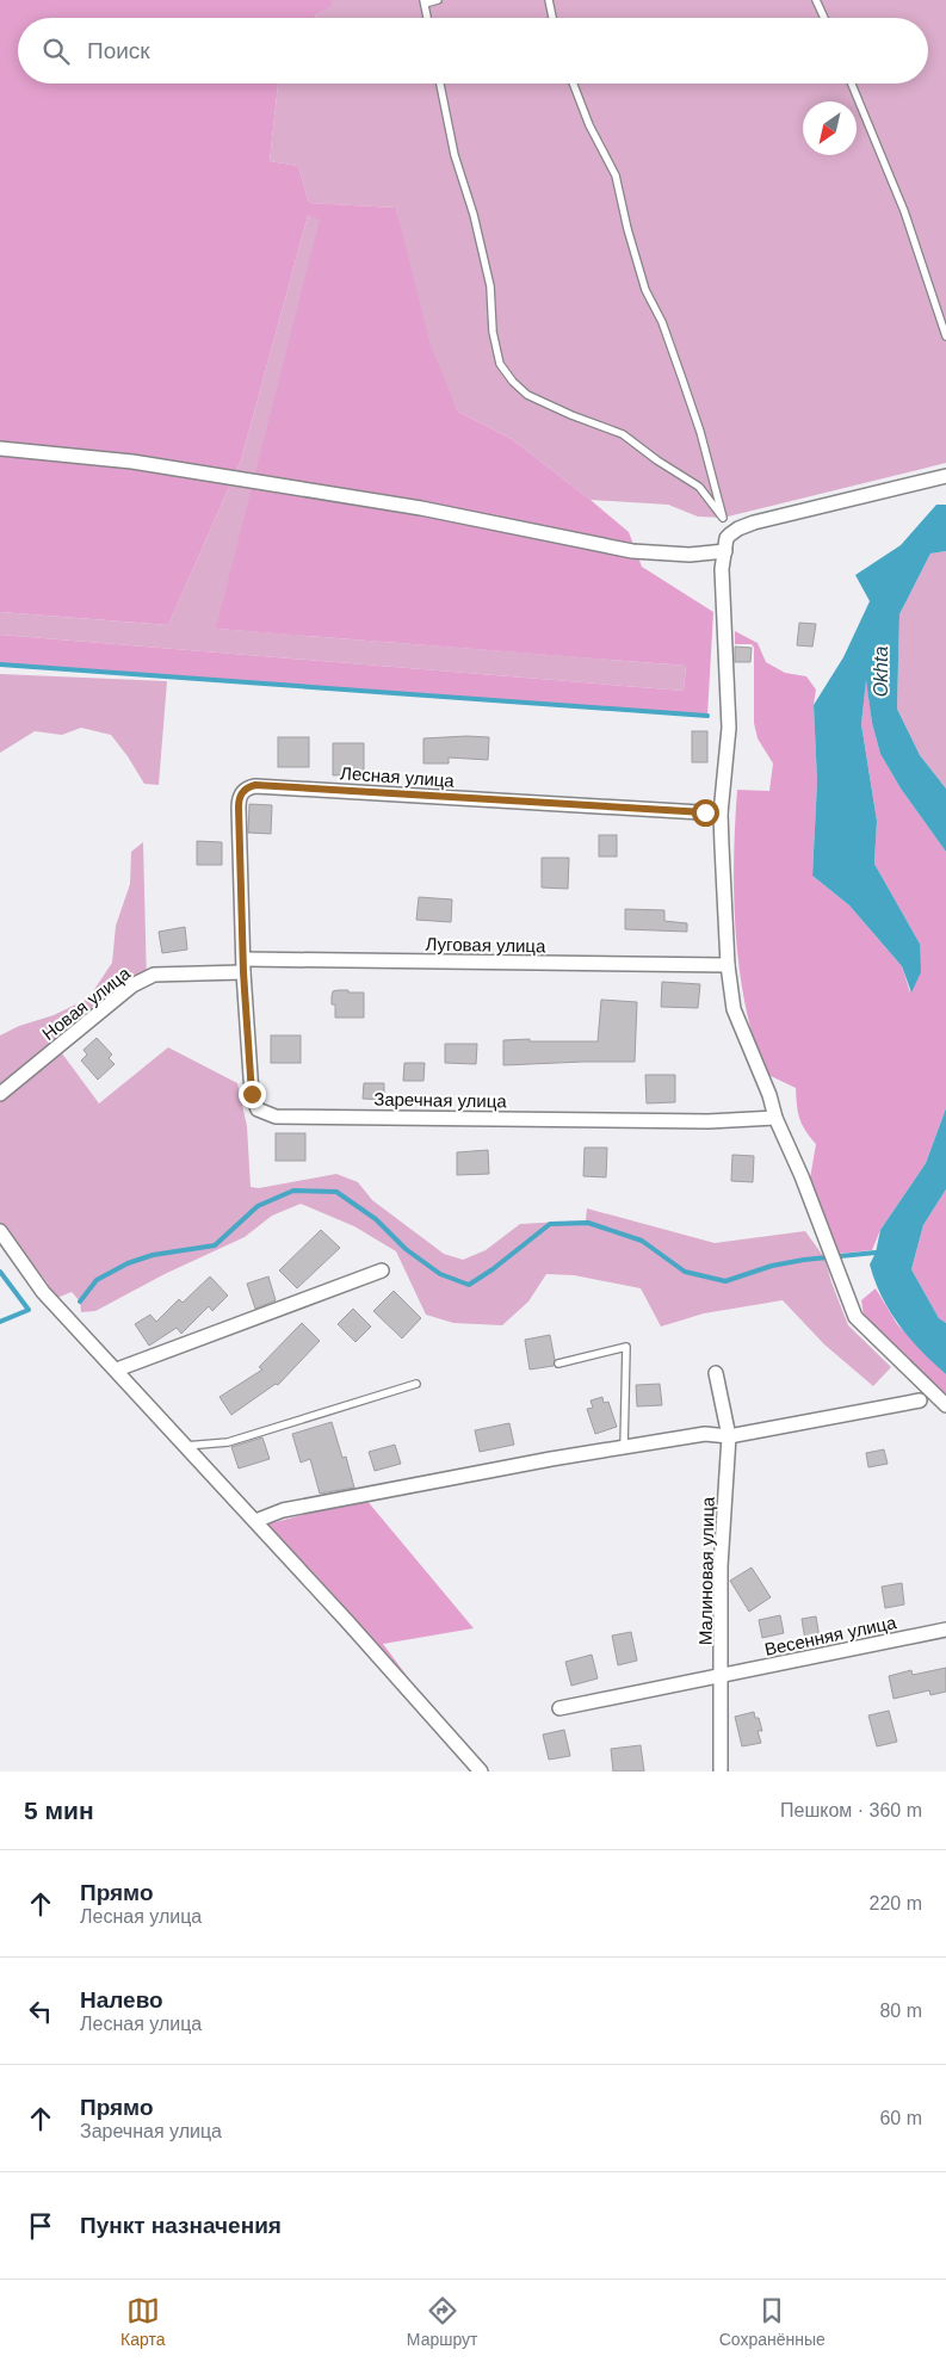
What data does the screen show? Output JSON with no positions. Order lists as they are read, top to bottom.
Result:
{
  "streets": {
    "street": [
      "Лесная улица",
      "Луговая улица",
      "Новая улица",
      "Заречная улица",
      "Малиновая улица",
      "Весенняя улица"
    ]
  },
  "crossings": [
    ["Лесная улица", "Луговая улица"],
    ["Лесная улица", "Новая улица"],
    ["Лесная улица", "Заречная улица"],
    ["Луговая улица", "Новая улица"],
    ["Луговая улица", "Заречная улица"],
    ["Новая улица", "Заречная улица"],
    ["Малиновая улица", "Весенняя улица"]
  ],
  "water": ["Okhta"],
  "north": "bottom left",
  "page": {
    "search": "Поиск",
    "heading": ["5 мин", "Пешком · 360 m"],
    "list": [
      ["Прямо", "Лесная улица", "220 m"],
      ["Налево", "Лесная улица", "80 m"],
      ["Прямо", "Заречная улица", "60 m"],
      "Пункт назначения"
    ],
    "nav": ["Карта", "Маршрут", "Сохранённые"]
  }
}
